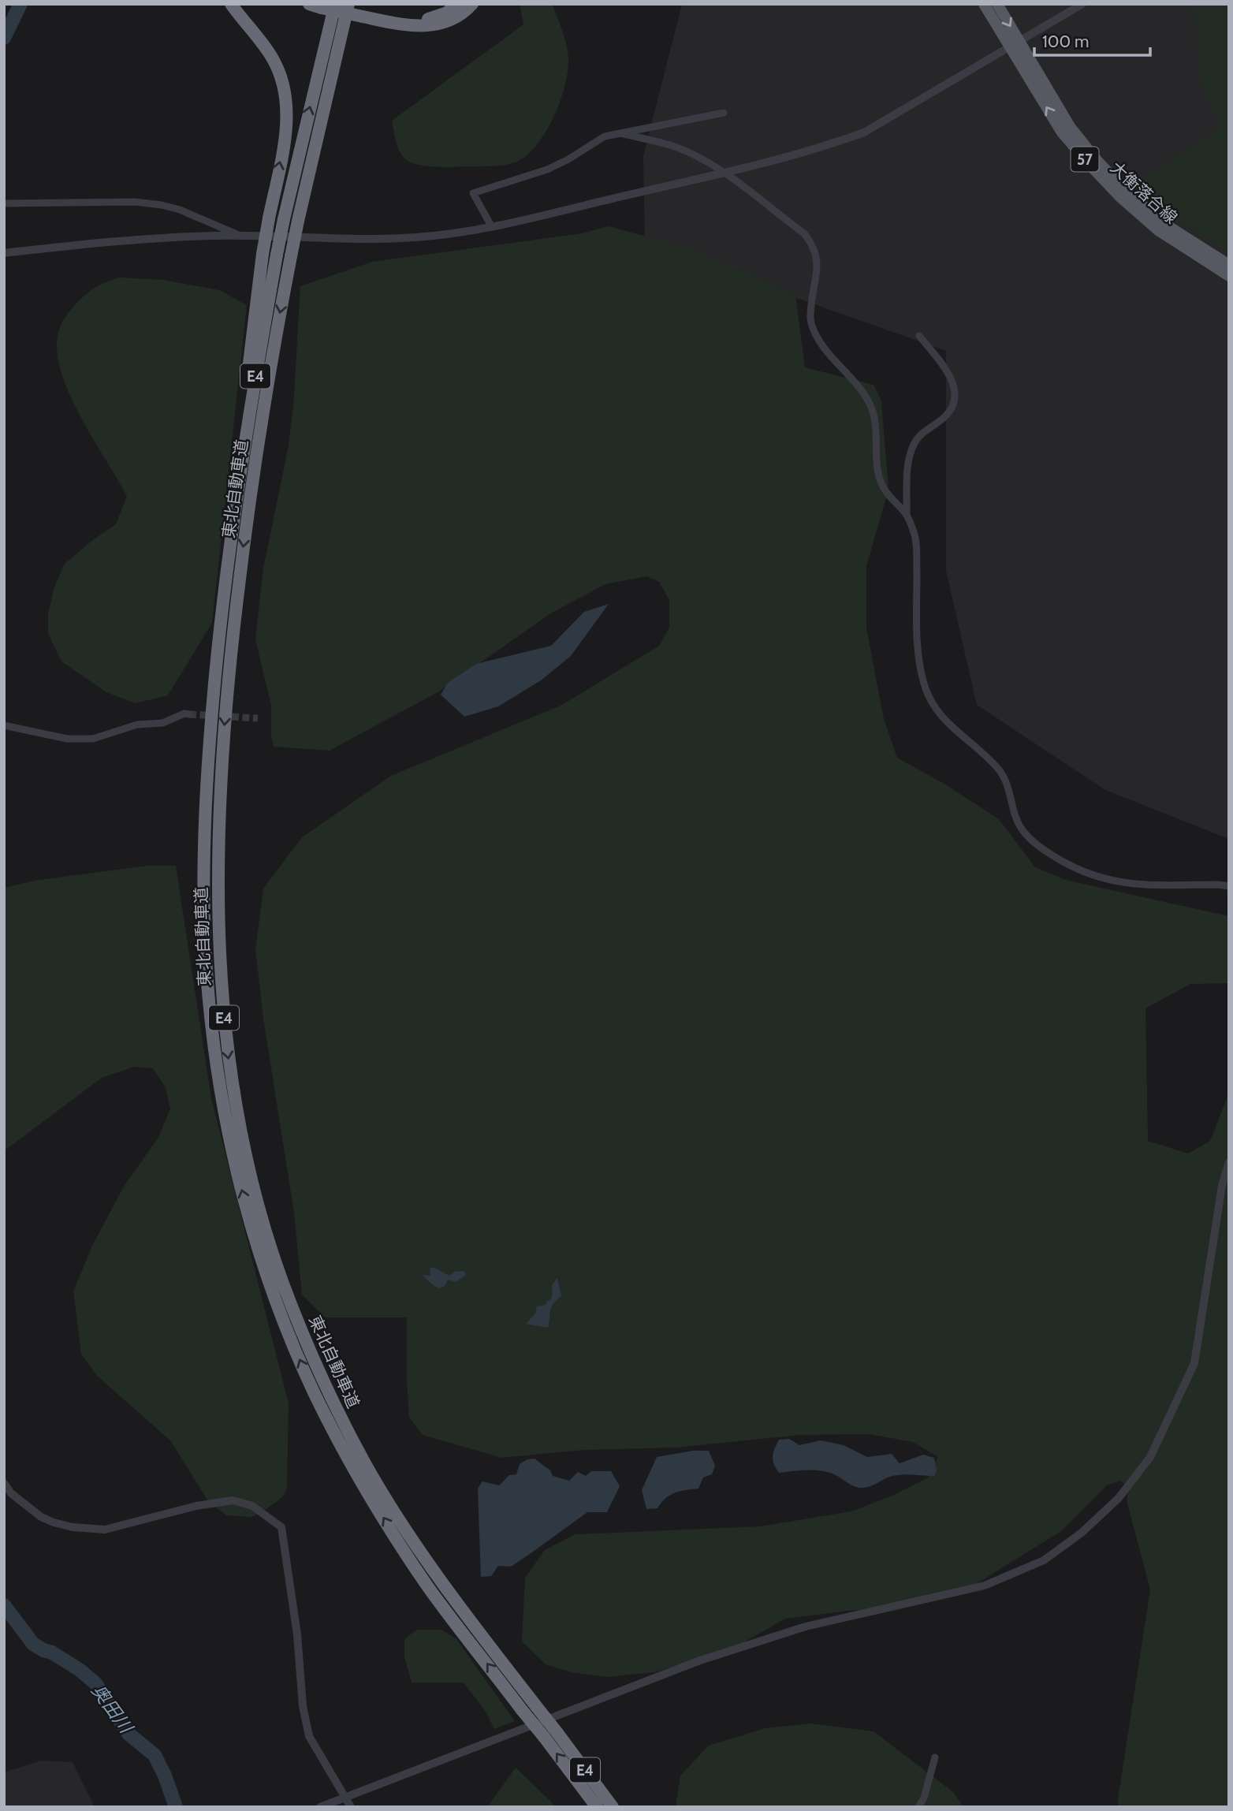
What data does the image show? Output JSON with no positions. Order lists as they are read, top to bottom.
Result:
{
  "streets": {
    "highway": ["E4", "東北自動車道"],
    "main road": ["57", "大衡落合線"]
  },
  "water": ["奥田川"],
  "scale_bar": "100 m"
}
